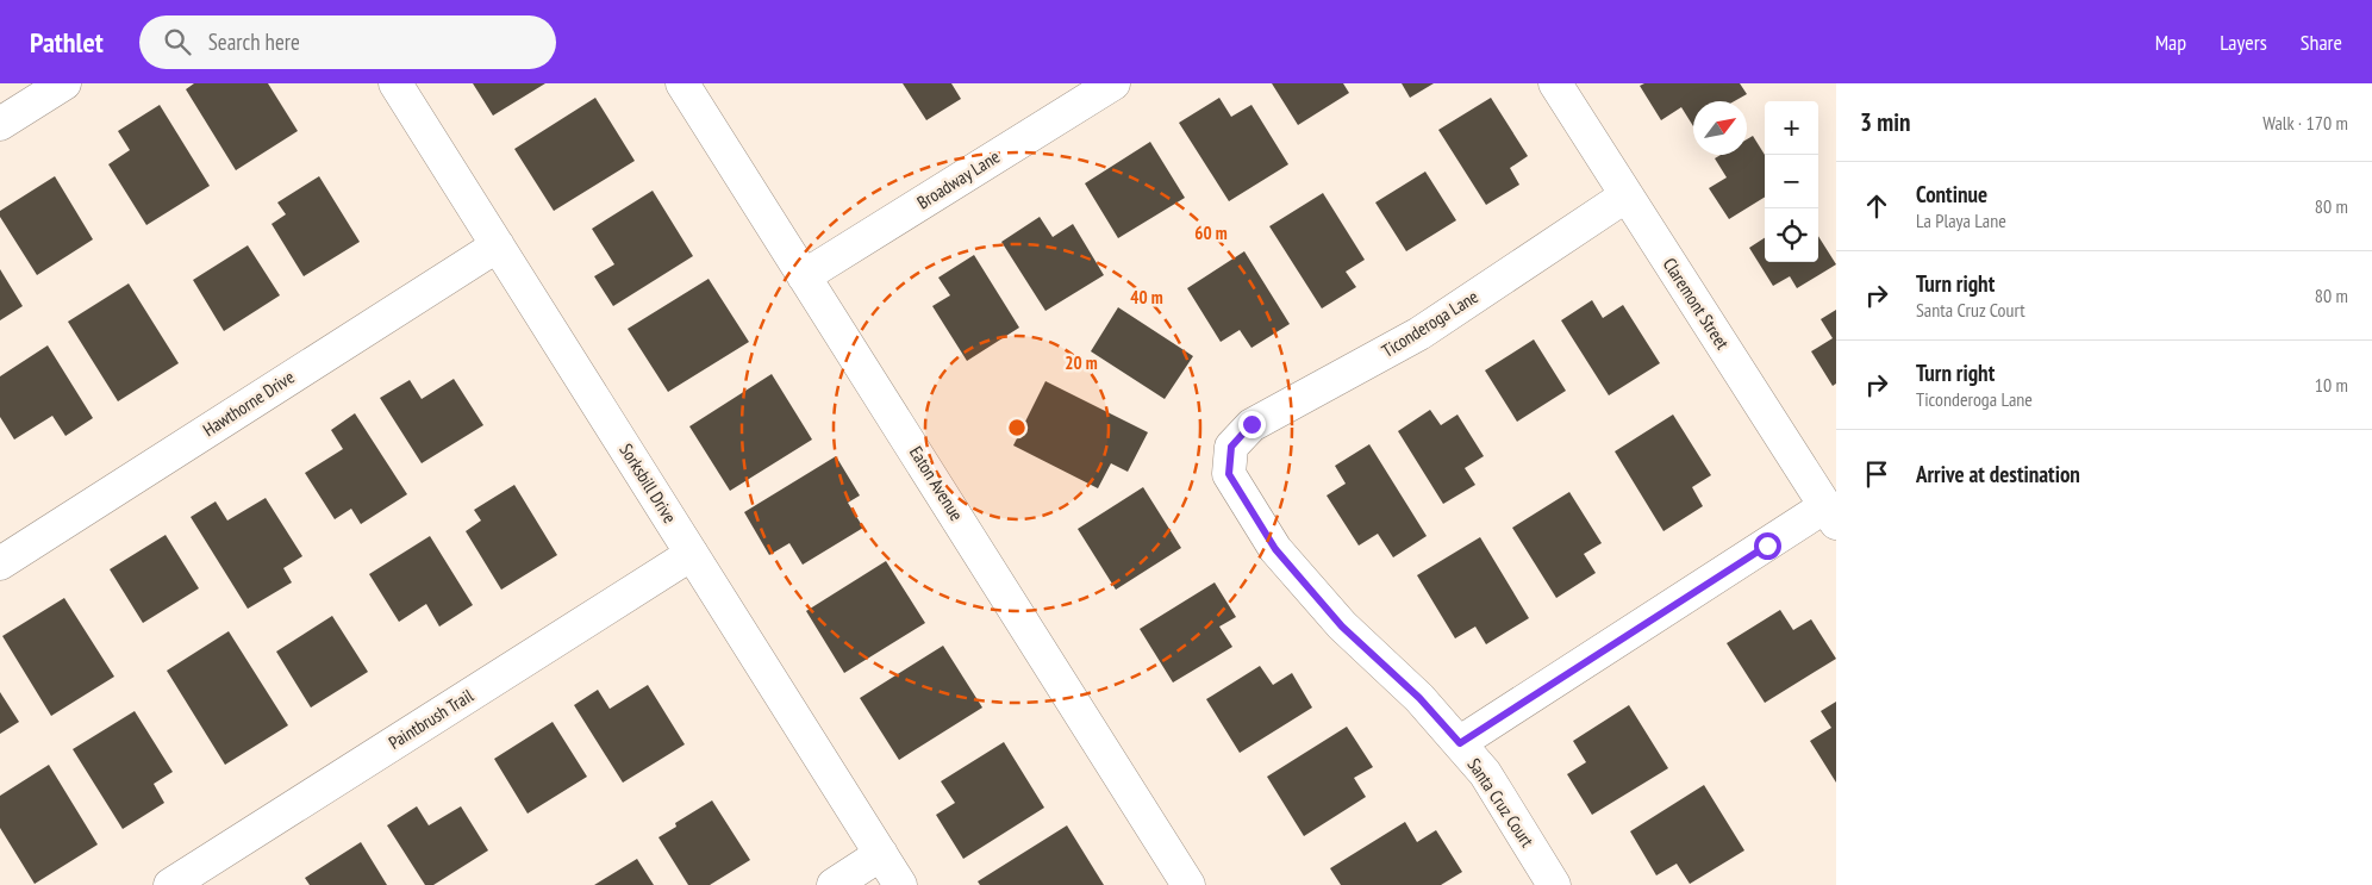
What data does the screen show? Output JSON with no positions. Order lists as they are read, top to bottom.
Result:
{
  "streets": {
    "street": [
      "Broadway Lane",
      "Claremont Street",
      "Ticonderoga Lane",
      "Hawthorne Drive",
      "Sorksbill Drive",
      "Eaton Avenue",
      "Paintbrush Trail",
      "Santa Cruz Court"
    ]
  },
  "crossings": [
    ["Broadway Lane", "Eaton Avenue"],
    ["Claremont Street", "Ticonderoga Lane"],
    ["Ticonderoga Lane", "Santa Cruz Court"],
    ["Hawthorne Drive", "Sorksbill Drive"],
    ["Sorksbill Drive", "Paintbrush Trail"]
  ],
  "north": "top right",
  "page": {
    "header": "Pathlet",
    "search": "Search here",
    "nav": ["Map", "Layers", "Share"],
    "heading": ["3 min", "Walk · 170 m"],
    "map_buttons": ["+", "−"],
    "list": [
      ["Continue", "La Playa Lane", "80 m"],
      ["Turn right", "Santa Cruz Court", "80 m"],
      ["Turn right", "Ticonderoga Lane", "10 m"],
      "Arrive at destination"
    ]
  },
  "rings": ["60 m", "40 m", "20 m"]
}
